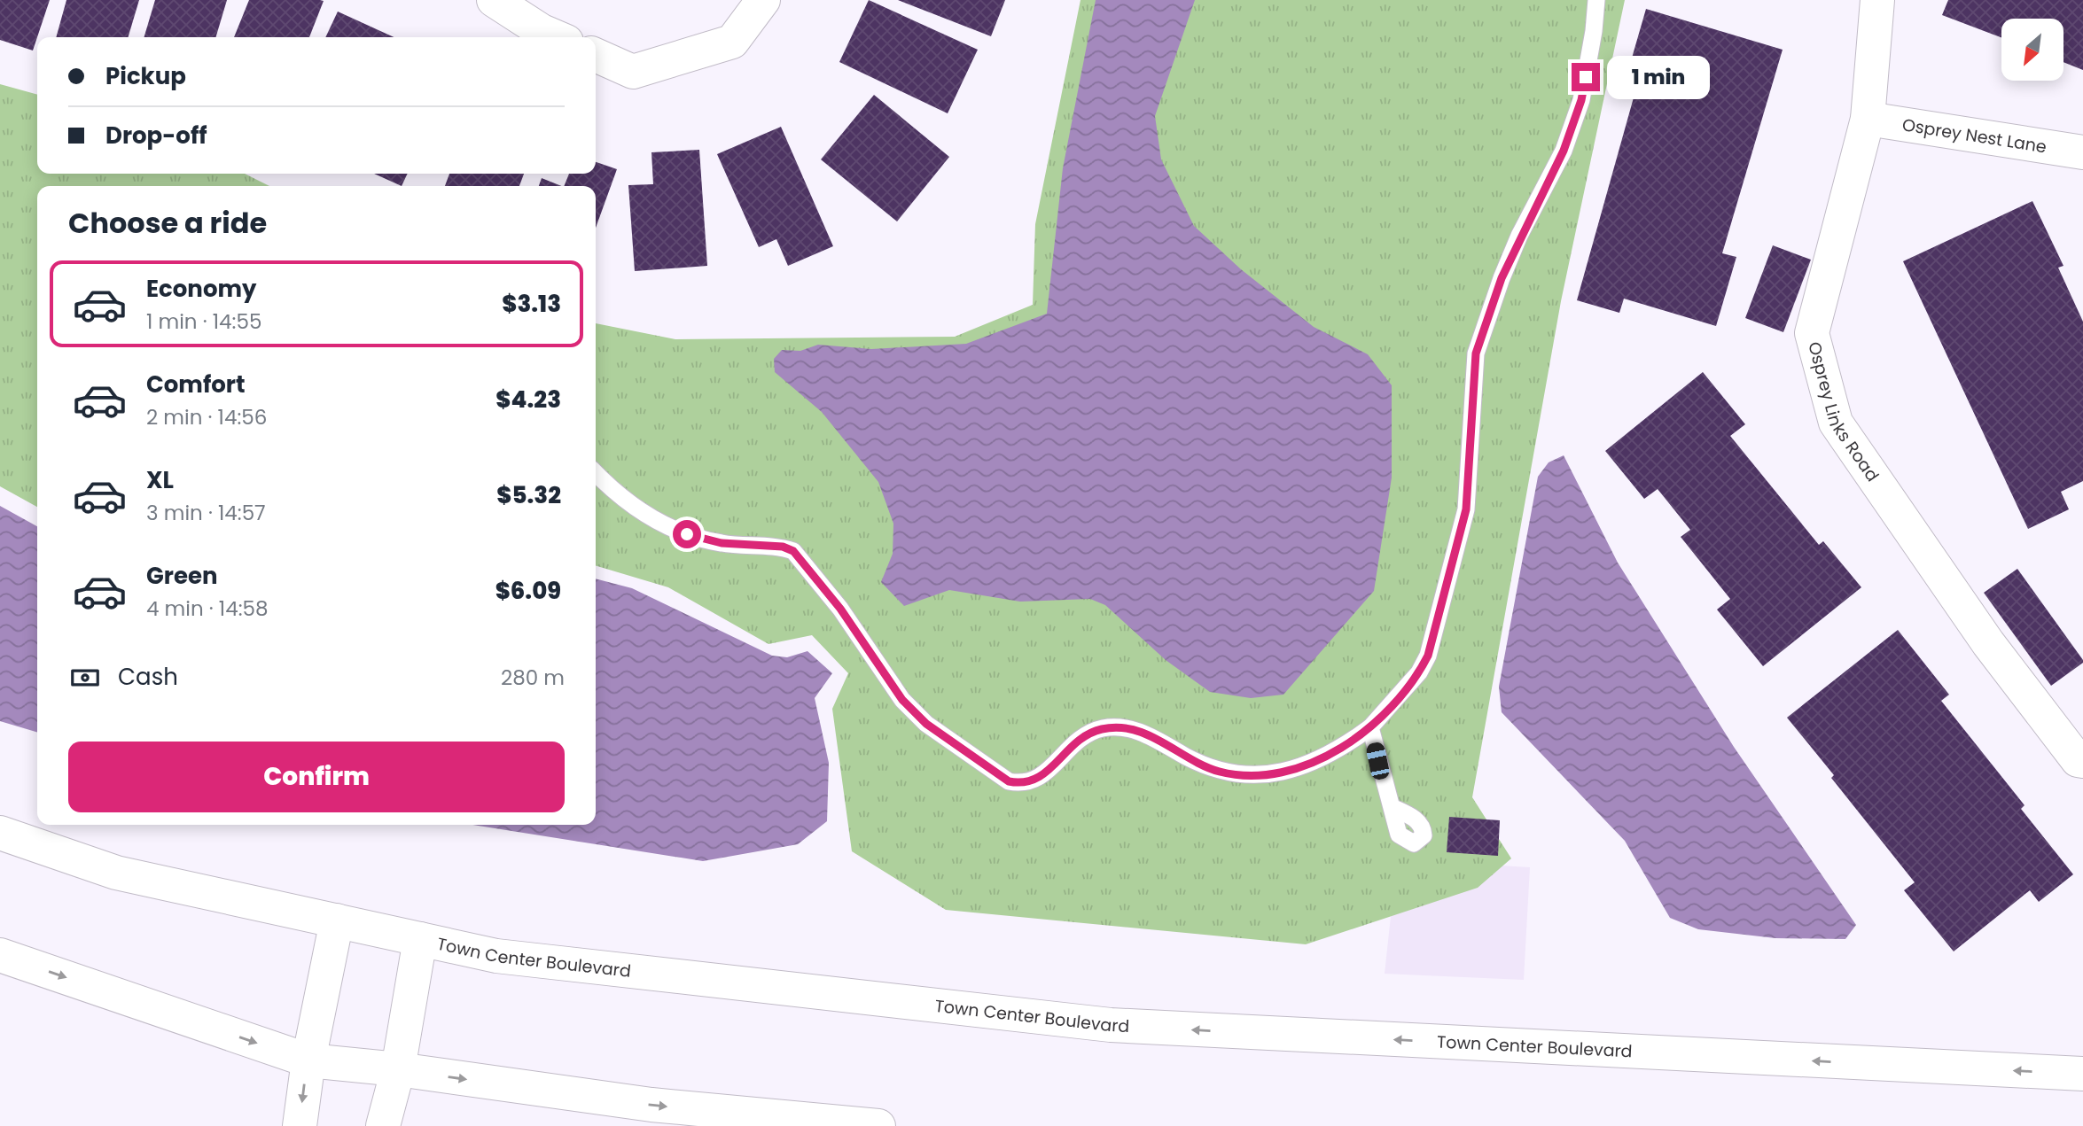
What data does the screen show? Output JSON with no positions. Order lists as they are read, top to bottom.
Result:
{
  "streets": {
    "main road": ["Osprey Nest Lane", "Osprey Links Road", "Town Center Boulevard"]
  },
  "crossings": [
    ["Osprey Nest Lane", "Osprey Links Road"]
  ],
  "one_way": ["Town Center Boulevard"],
  "north": "bottom left",
  "page": {
    "banner": ["Pickup", "Drop-off"],
    "bubble": "1 min",
    "heading": "Choose a ride",
    "list": [
      {
        "name": "Economy",
        "note": "1 min · 14:55",
        "value": "$3.13"
      },
      {
        "name": "Comfort",
        "note": "2 min · 14:56",
        "value": "$4.23"
      },
      {
        "name": "XL",
        "note": "3 min · 14:57",
        "value": "$5.32"
      },
      {
        "name": "Green",
        "note": "4 min · 14:58",
        "value": "$6.09"
      }
    ],
    "pay": ["Cash", "280 m"],
    "buttons": "Confirm"
  }
}
